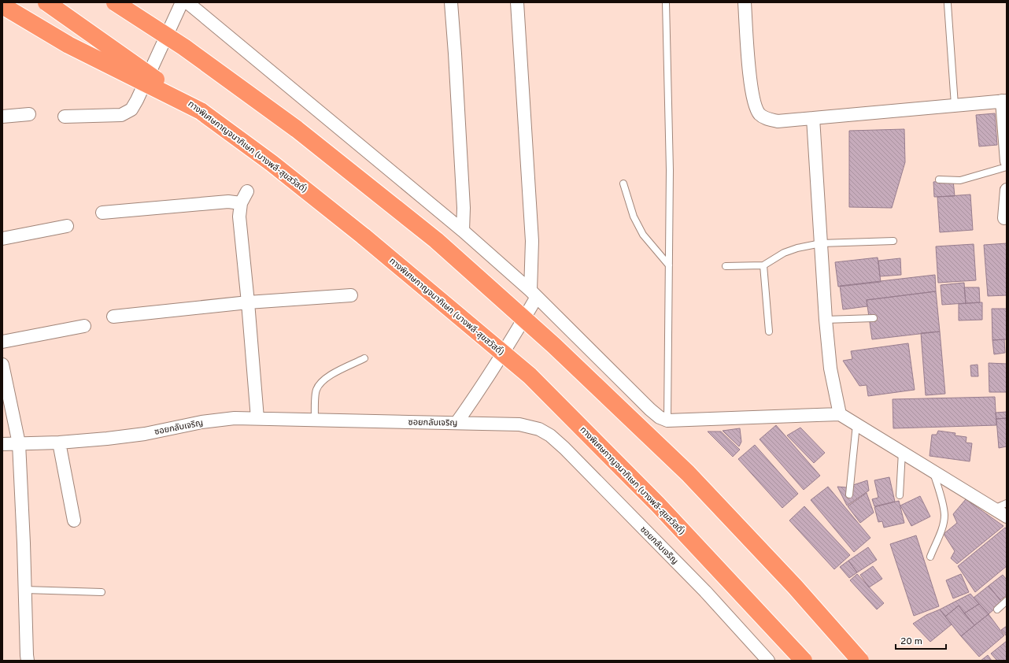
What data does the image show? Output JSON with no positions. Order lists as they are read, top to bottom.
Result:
{
  "streets": {
    "highway": ["ทางพิเศษกาญจนาภิเษก (บางพลี-สุขสวัสดิ์)"],
    "street": ["ซอยกลับเจริญ"]
  },
  "scale_bar": "20 m"
}
